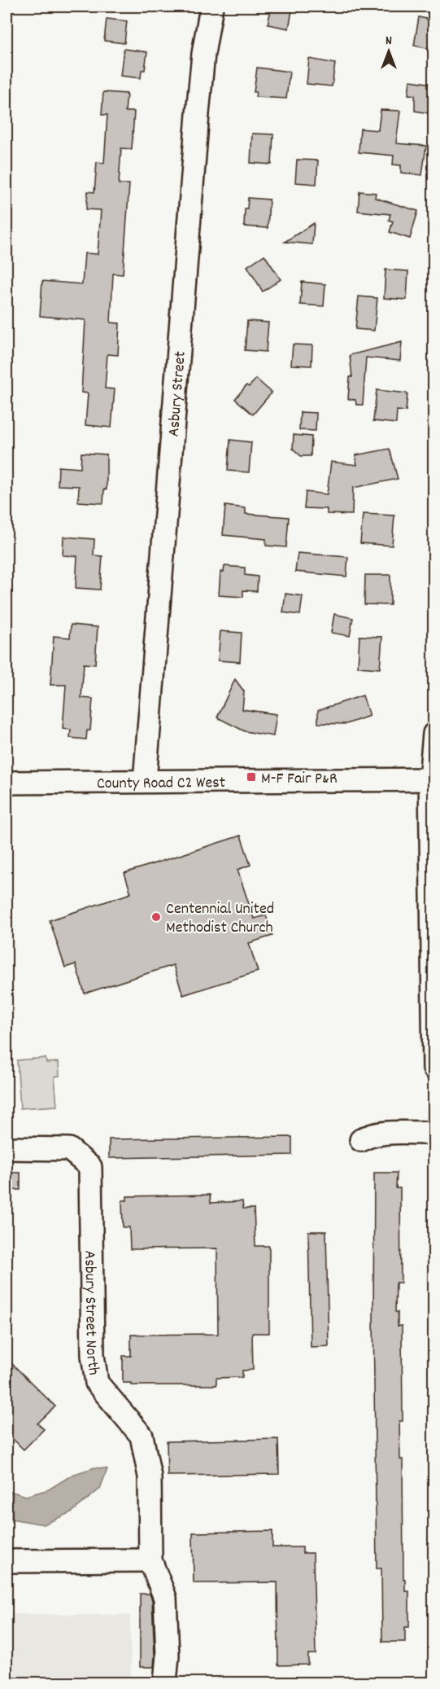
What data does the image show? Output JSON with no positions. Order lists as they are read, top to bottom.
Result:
{
  "streets": {
    "street": ["Asbury Street", "County Road C2 West", "Asbury Street North"]
  },
  "crossings": [
    ["Asbury Street", "County Road C2 West"]
  ],
  "places": {
    "transit": ["M-F Fair P&R"],
    "other": ["Centennial United Methodist Church"]
  },
  "north": "top"
}
